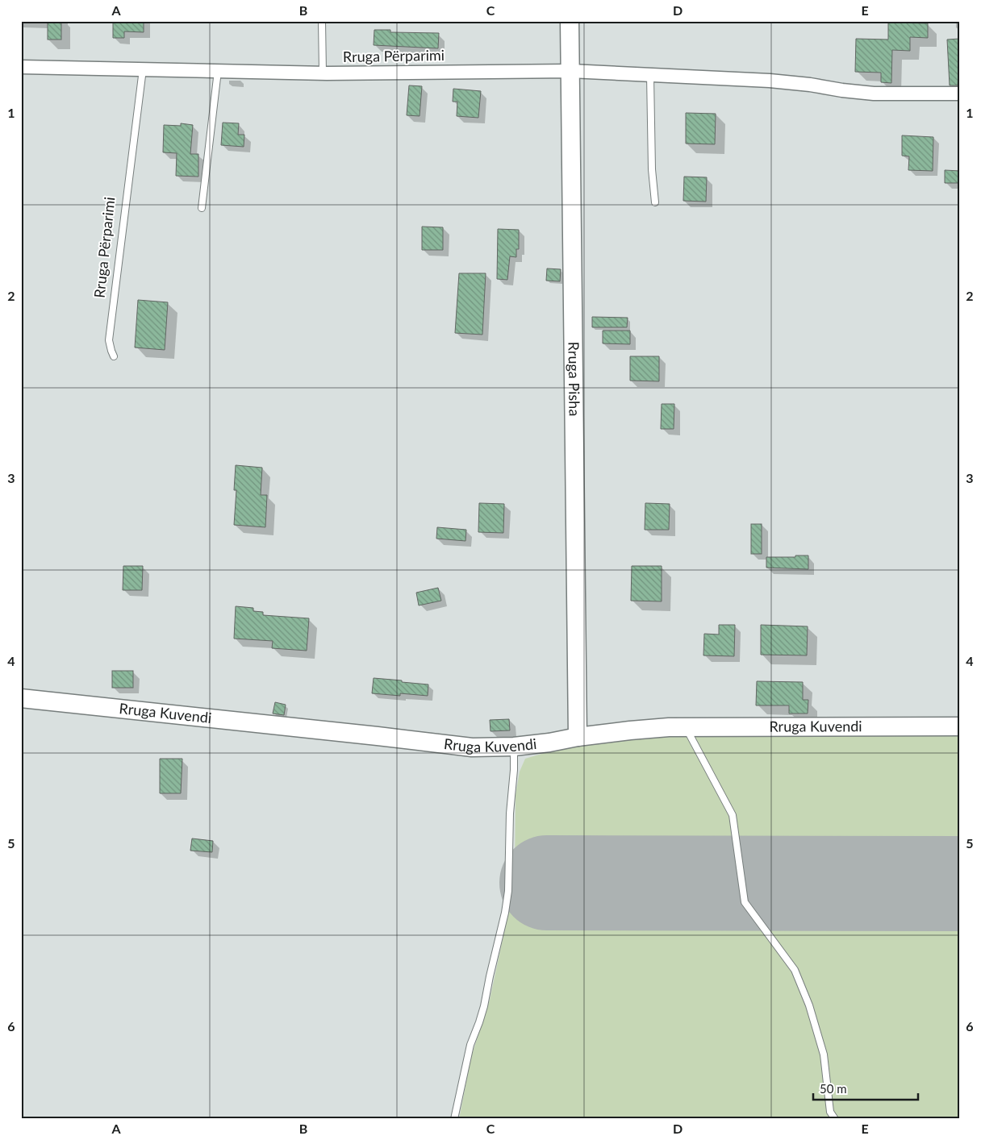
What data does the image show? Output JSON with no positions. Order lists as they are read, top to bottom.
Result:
{
  "streets": {
    "street": ["Rruga Përparimi", "Rruga Pisha", "Rruga Kuvendi"]
  },
  "crossings": [
    ["Rruga Përparimi", "Rruga Pisha"],
    ["Rruga Pisha", "Rruga Kuvendi"]
  ],
  "scale_bar": "50 m",
  "grid": {
    "columns": [
      "A",
      "B",
      "C",
      "D",
      "E"
    ],
    "rows": [
      "1",
      "2",
      "3",
      "4",
      "5",
      "6"
    ]
  }
}
